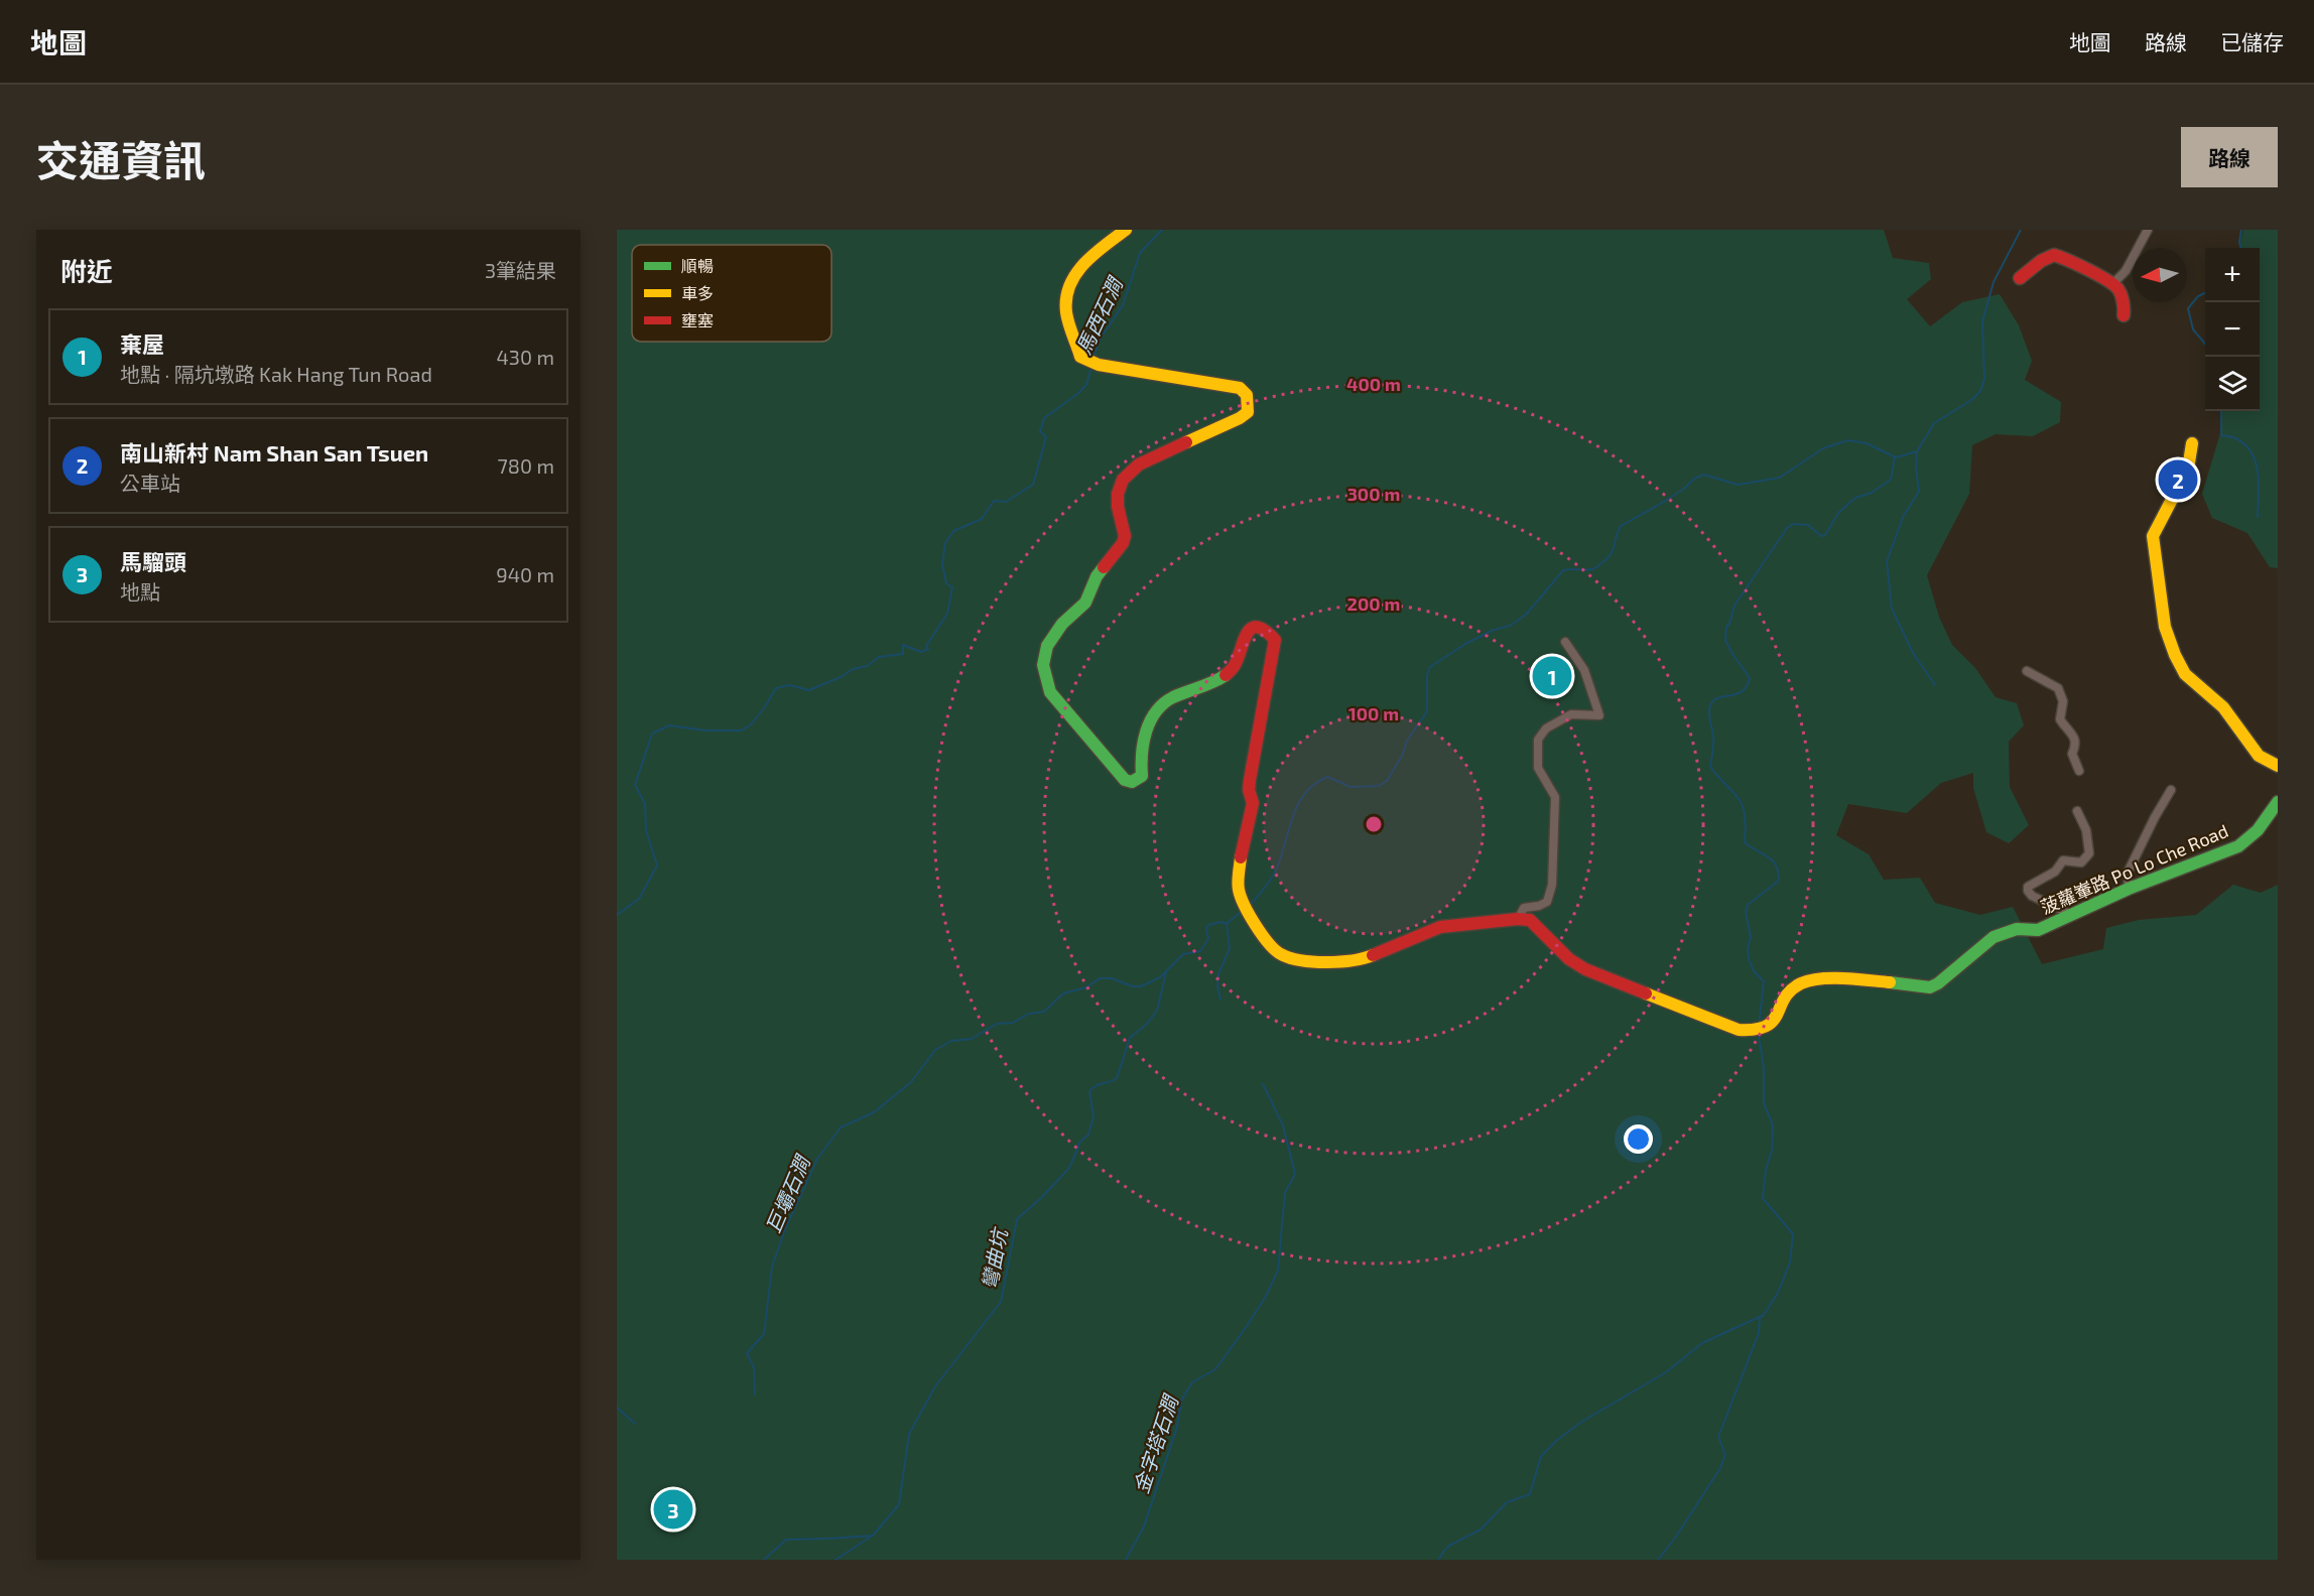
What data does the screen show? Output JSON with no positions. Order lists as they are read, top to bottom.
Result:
{
  "streets": {
    "street": ["菠蘿輋路 Po Lo Che Road"]
  },
  "water": [
    "馬西石澗",
    "巨壩石澗",
    "彎曲坑",
    "金字塔石澗"
  ],
  "legend": ["順暢", "車多", "壅塞"],
  "north": "left",
  "page": {
    "header": "地圖",
    "nav": ["地圖", "路線", "已儲存"],
    "title": "交通資訊",
    "buttons": "路線",
    "heading": ["附近", "3筆結果"],
    "map_buttons": ["+", "−"],
    "list": [
      {
        "mark": "1",
        "name": "棄屋",
        "note": "地點 · 隔坑墩路 Kak Hang Tun Road",
        "value": "430 m"
      },
      {
        "mark": "2",
        "name": "南山新村 Nam Shan San Tsuen",
        "note": "公車站",
        "value": "780 m"
      },
      {
        "mark": "3",
        "name": "馬騮頭",
        "note": "地點",
        "value": "940 m"
      }
    ],
    "pins": ["2", "1", "3"]
  },
  "rings": [
    "400 m",
    "300 m",
    "200 m",
    "100 m"
  ]
}
